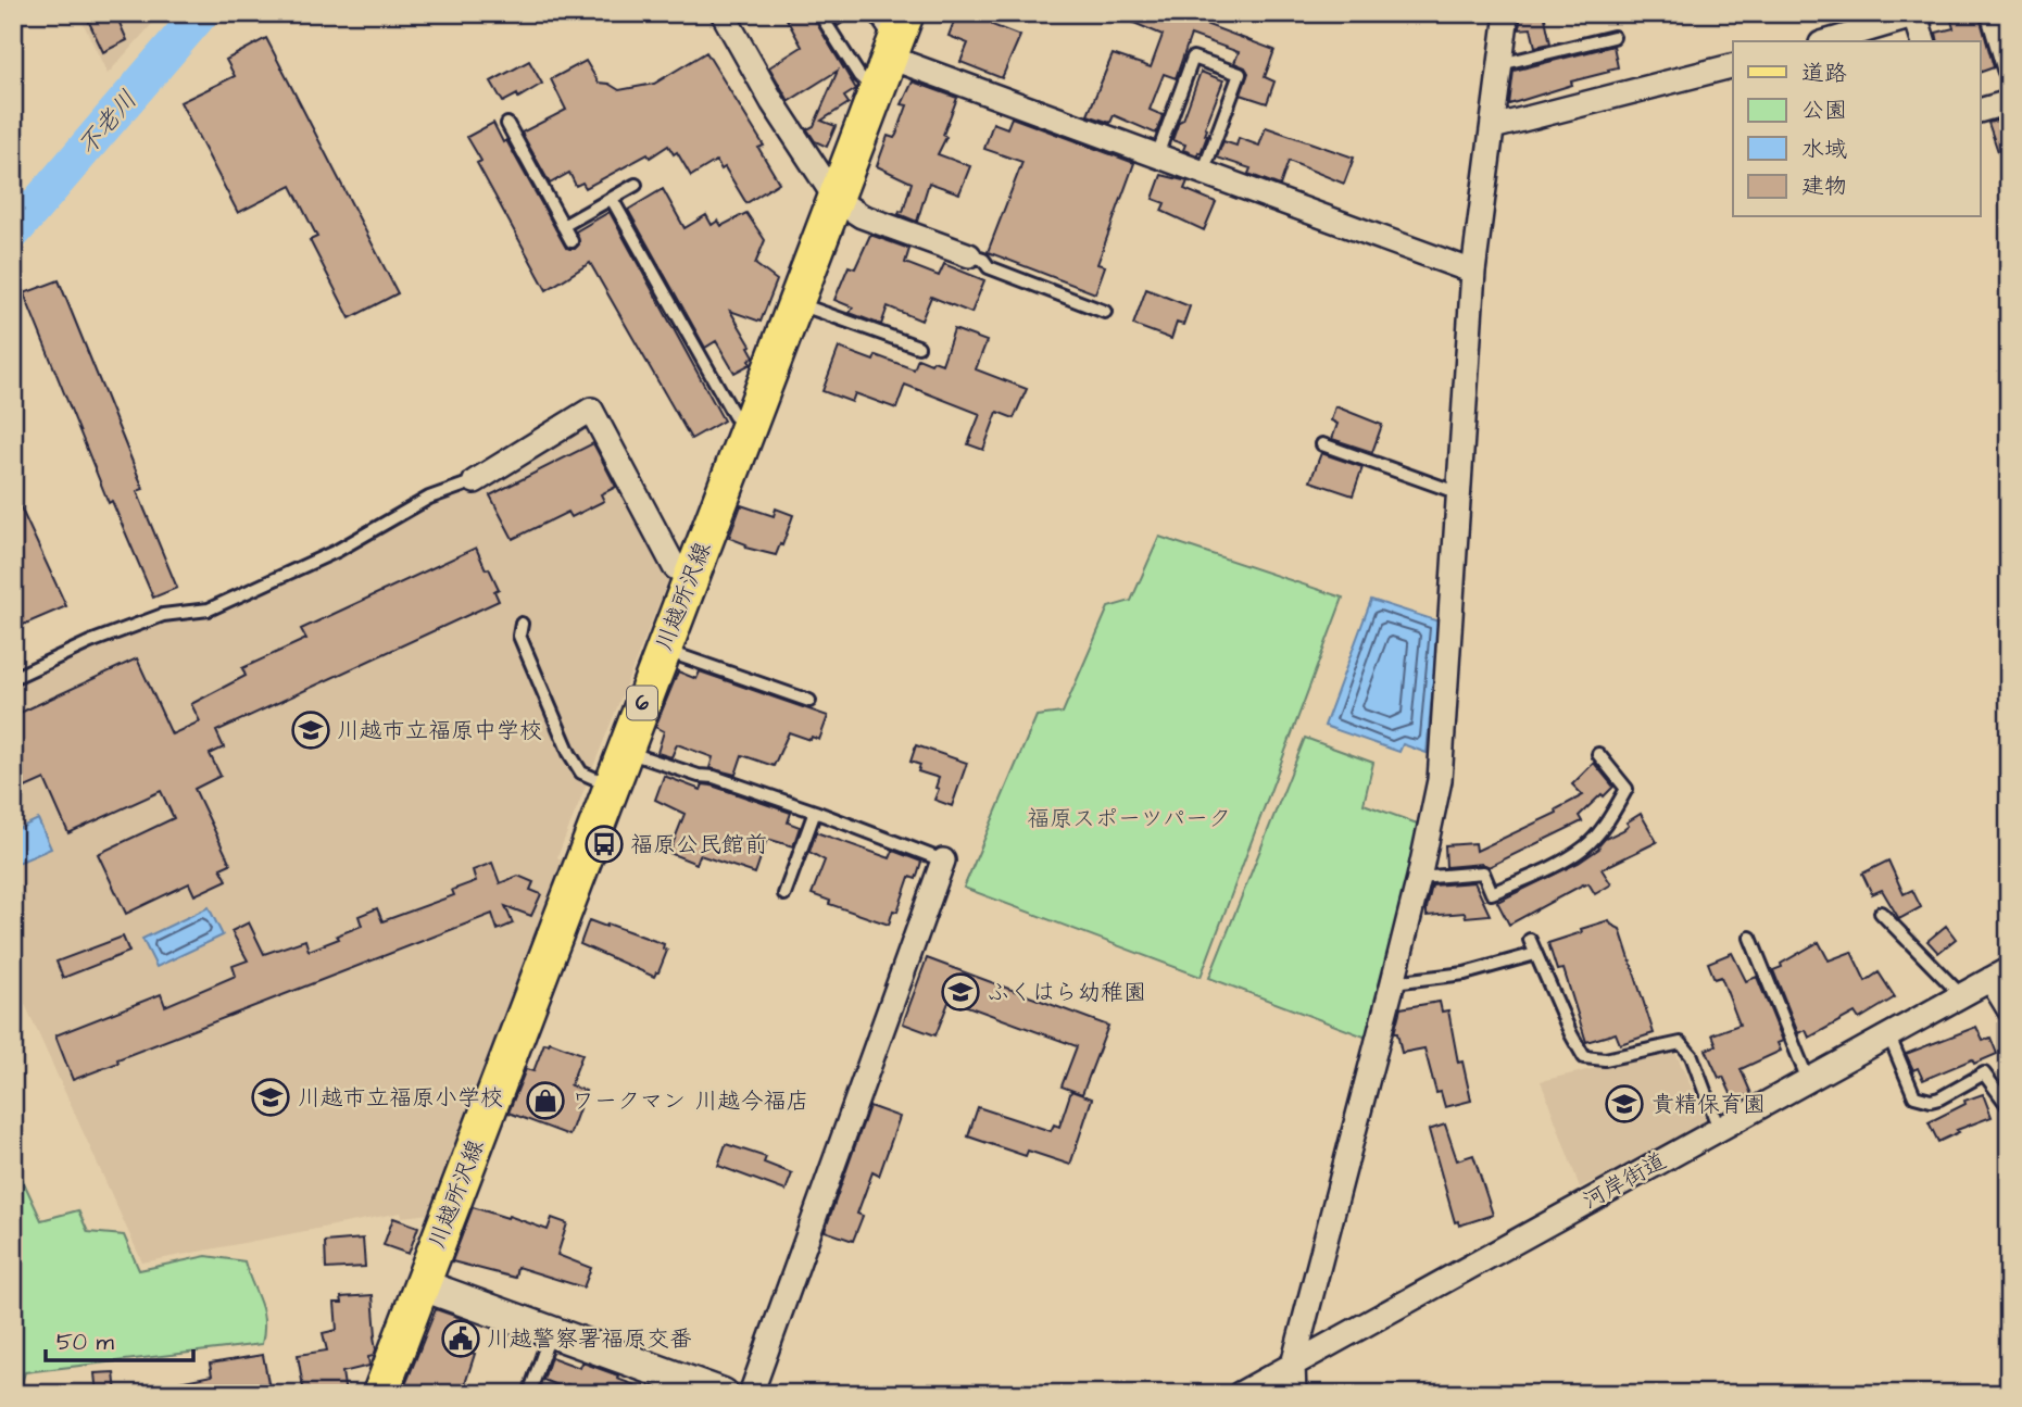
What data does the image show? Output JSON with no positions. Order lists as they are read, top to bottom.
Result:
{
  "streets": {
    "main road": ["川越所沢線", "6"],
    "street": ["河岸街道"]
  },
  "water": ["不老川"],
  "parks": ["福原スポーツパーク"],
  "places": {
    "school or university": [
      "川越市立福原中学校",
      "ふくはら幼稚園",
      "川越市立福原小学校",
      "貴精保育園"
    ],
    "bus stop": ["福原公民館前"],
    "shop": ["ワークマン 川越今福店"],
    "public building": ["川越警察署福原交番"]
  },
  "legend": [
    "道路",
    "公園",
    "水域",
    "建物"
  ],
  "scale_bar": "50 m"
}
